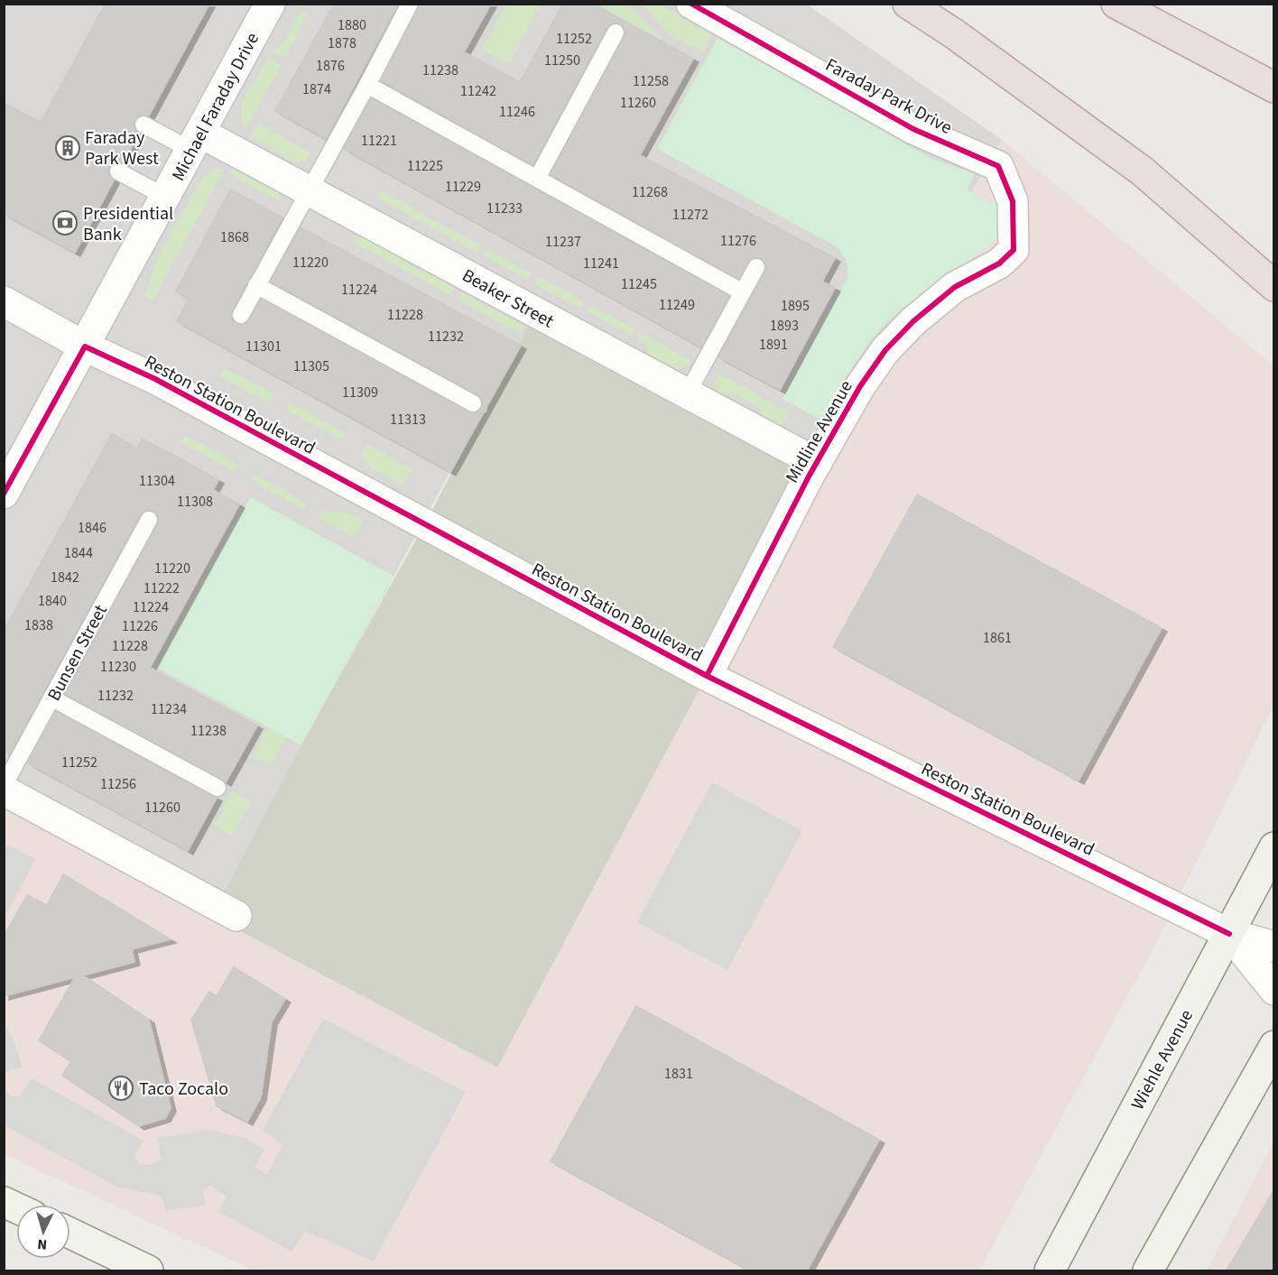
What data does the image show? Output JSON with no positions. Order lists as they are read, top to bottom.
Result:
{
  "streets": {
    "main road": ["Wiehle Avenue"],
    "street": [
      "Faraday Park Drive",
      "Michael Faraday Drive",
      "Beaker Street",
      "Reston Station Boulevard",
      "Midline Avenue"
    ],
    "lane": ["Bunsen Street"]
  },
  "crossings": [
    ["Faraday Park Drive", "Midline Avenue"],
    ["Michael Faraday Drive", "Beaker Street"],
    ["Michael Faraday Drive", "Reston Station Boulevard"],
    ["Beaker Street", "Midline Avenue"],
    ["Reston Station Boulevard", "Midline Avenue"],
    ["Reston Station Boulevard", "Wiehle Avenue"]
  ],
  "places": {
    "building": ["Faraday Park West"],
    "bank": ["Presidential Bank"],
    "restaurant": ["Taco Zocalo"]
  },
  "house_numbers": [
    "1880",
    "11252",
    "1878",
    "11250",
    "1876",
    "11238",
    "11258",
    "1874",
    "11242",
    "11260",
    "11246",
    "11221",
    "11225",
    "11229",
    "11268",
    "11233",
    "11272",
    "1868",
    "11276",
    "11237",
    "11220",
    "11241",
    "11245",
    "11224",
    "11249",
    "1895",
    "11228",
    "1893",
    "11232",
    "1891",
    "11301",
    "11305",
    "11309",
    "11313",
    "11304",
    "11308",
    "1846",
    "1844",
    "11220",
    "1842",
    "11222",
    "1840",
    "11224",
    "1838",
    "11226",
    "1861",
    "11228",
    "11230",
    "11232",
    "11234",
    "11238",
    "11252",
    "11256",
    "11260",
    "1831"
  ],
  "north": "bottom"
}
